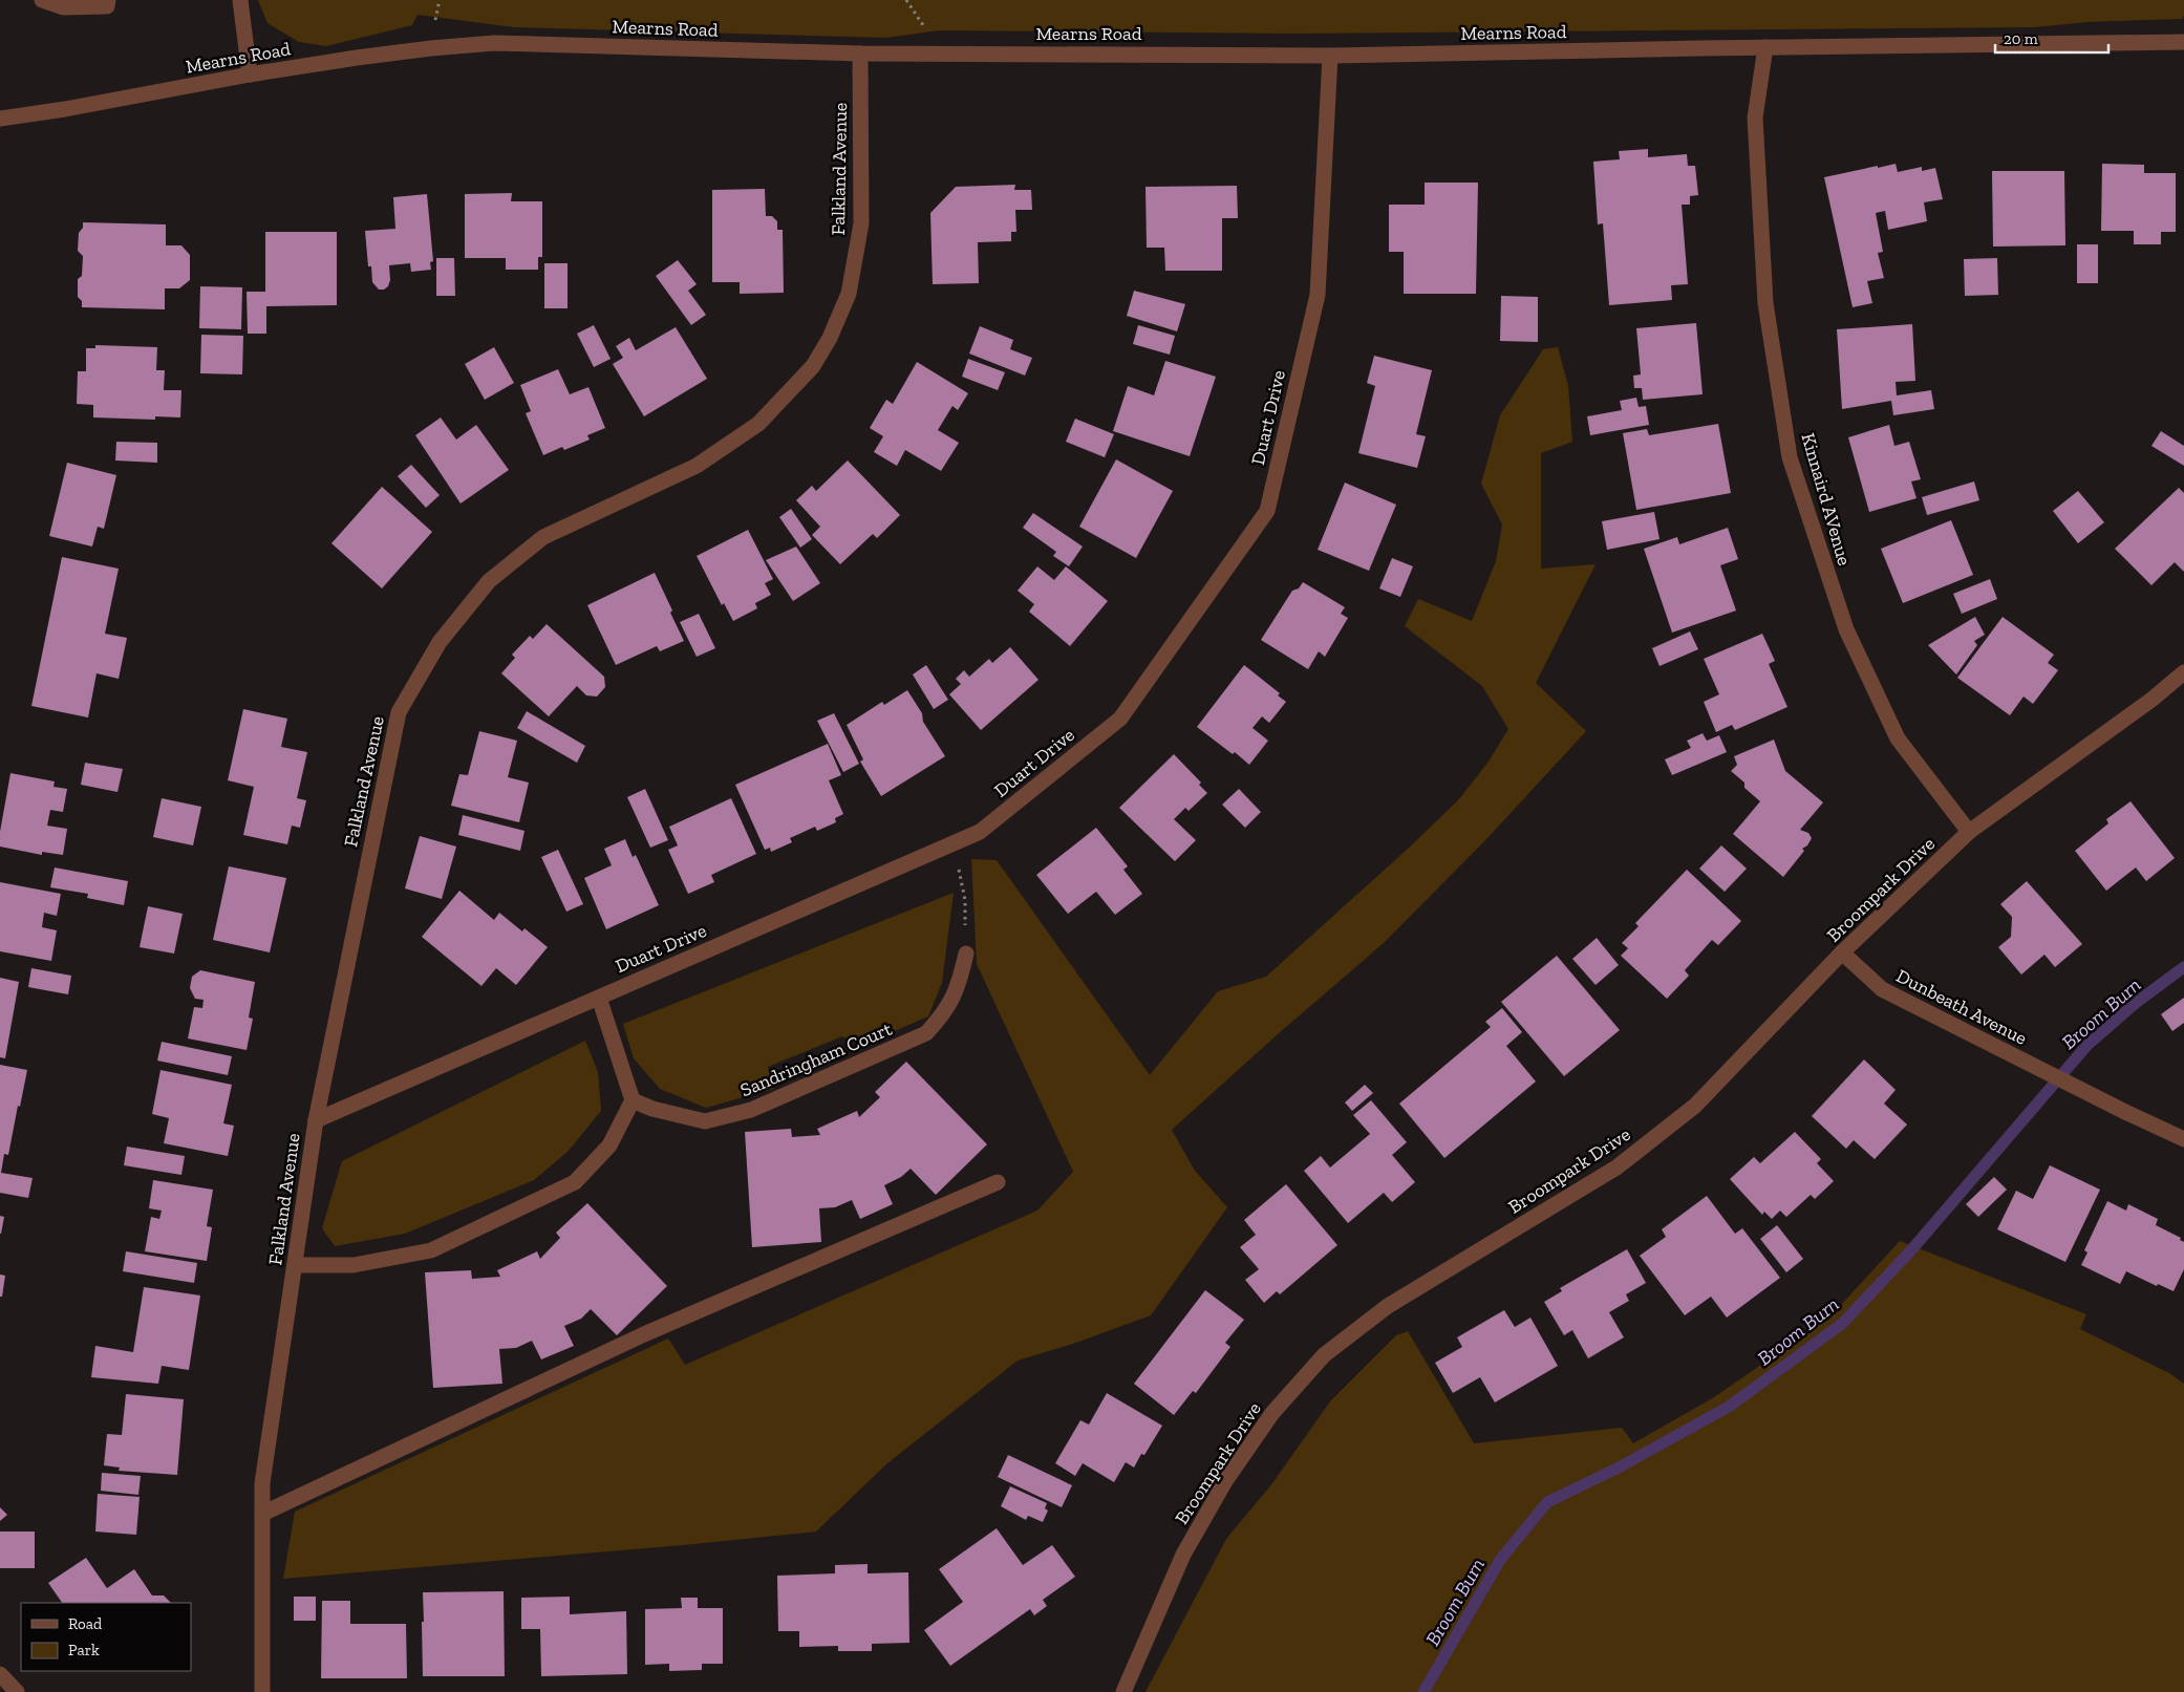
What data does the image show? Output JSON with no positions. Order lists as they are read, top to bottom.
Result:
{
  "streets": {
    "street": [
      "Mearns Road",
      "Falkland Avenue",
      "Duart Drive",
      "Kinnaird AVenue",
      "Broompark Drive",
      "Dunbeath Avenue",
      "Sandringham Court"
    ]
  },
  "crossings": [
    ["Mearns Road", "Falkland Avenue"],
    ["Mearns Road", "Duart Drive"],
    ["Mearns Road", "Kinnaird AVenue"],
    ["Falkland Avenue", "Duart Drive"],
    ["Kinnaird AVenue", "Broompark Drive"],
    ["Broompark Drive", "Dunbeath Avenue"]
  ],
  "water": ["Broom Burn"],
  "legend": ["Road", "Park"],
  "scale_bar": "20 m"
}
